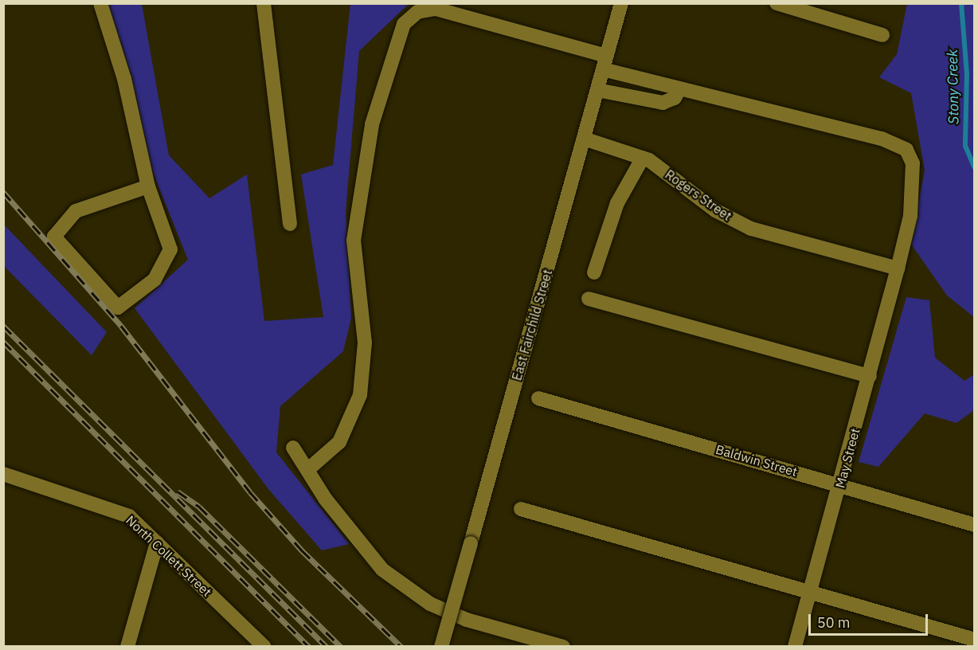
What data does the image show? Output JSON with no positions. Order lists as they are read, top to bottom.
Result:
{
  "streets": {
    "street": [
      "Rogers Street",
      "East Fairchild Street",
      "May Street",
      "Baldwin Street",
      "North Collett Street"
    ]
  },
  "crossings": [
    ["Rogers Street", "East Fairchild Street"],
    ["Rogers Street", "May Street"],
    ["East Fairchild Street", "May Street"],
    ["May Street", "Baldwin Street"]
  ],
  "water": ["Stony Creek"],
  "scale_bar": "50 m"
}
